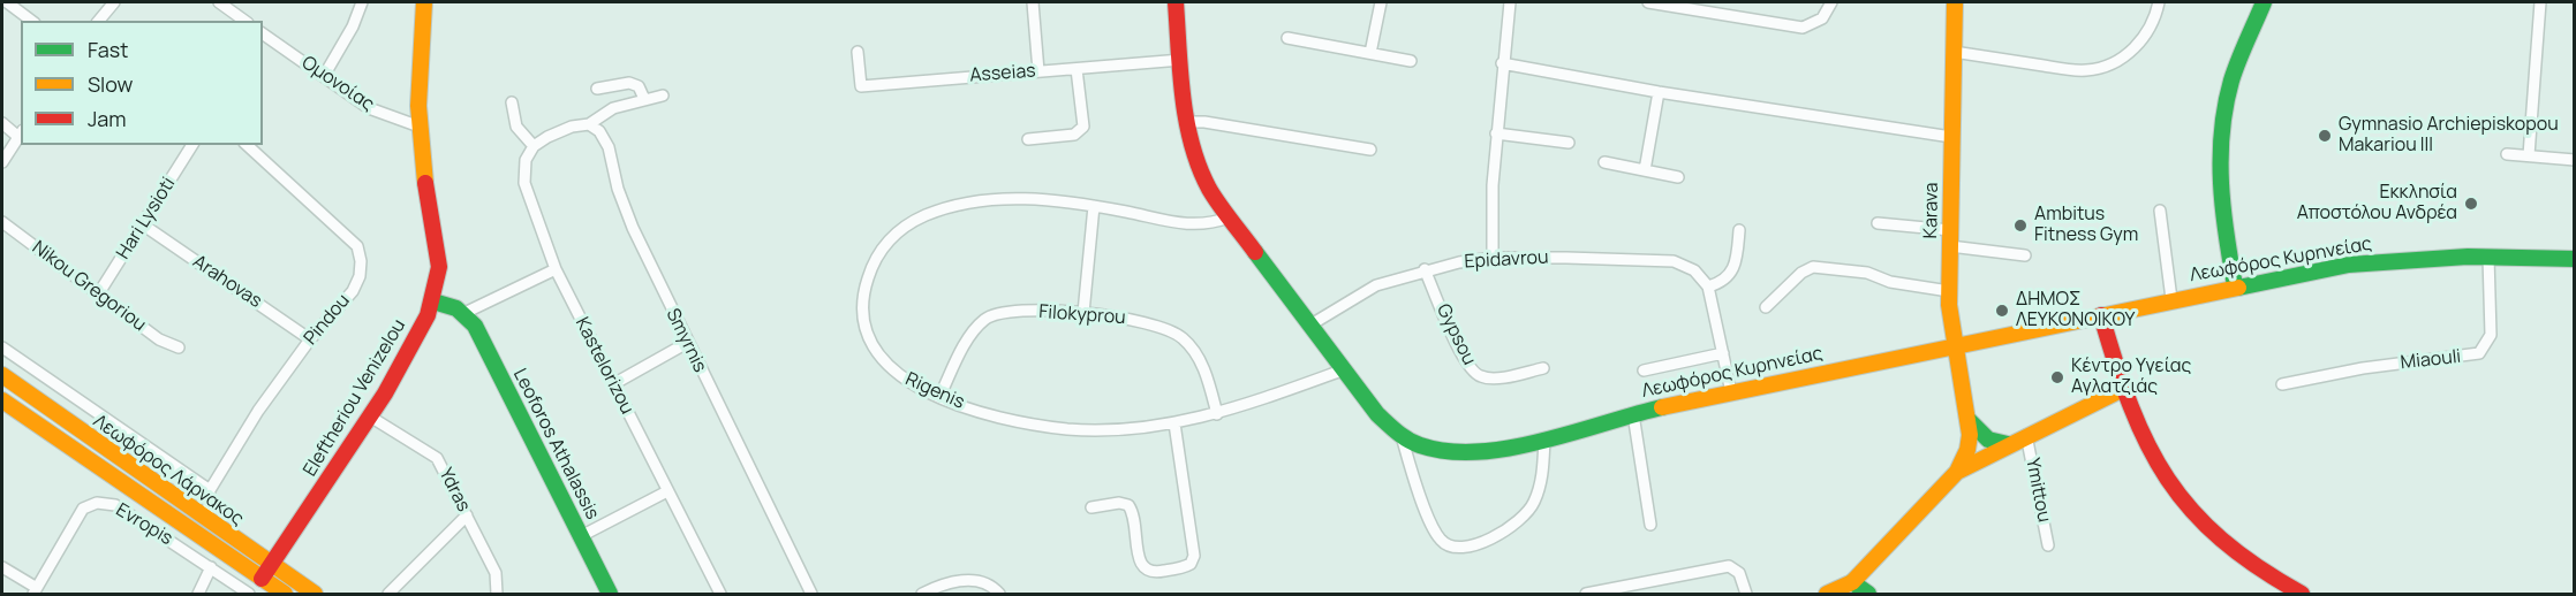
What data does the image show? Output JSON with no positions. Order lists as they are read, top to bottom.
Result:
{
  "streets": {
    "main road": [
      "Karava",
      "Λεωφόρος Κυρηνείας",
      "Eleftheriou Venizelou",
      "Leoforos Athalassis",
      "Λεωφόρος Λάρνακος"
    ],
    "street": [
      "Asseias",
      "Ομονοίας",
      "Hari Lysioti",
      "Epidavrou",
      "Arahovas",
      "Nikou Gregoriou",
      "Filokyprou",
      "Pindou",
      "Gypsou",
      "Smyrnis",
      "Miaouli",
      "Kastelorizou",
      "Rigenis",
      "Ydras",
      "Ymittou",
      "Evropis"
    ]
  },
  "crossings": [
    ["Asseias", "Λεωφόρος Κυρηνείας"],
    ["Ομονοίας", "Eleftheriou Venizelou"],
    ["Karava", "Λεωφόρος Κυρηνείας"],
    ["Hari Lysioti", "Arahovas"],
    ["Hari Lysioti", "Nikou Gregoriou"],
    ["Epidavrou", "Λεωφόρος Κυρηνείας"],
    ["Epidavrou", "Gypsou"],
    ["Λεωφόρος Κυρηνείας", "Miaouli"],
    ["Λεωφόρος Κυρηνείας", "Rigenis"],
    ["Arahovas", "Pindou"],
    ["Filokyprou", "Rigenis"],
    ["Pindou", "Λεωφόρος Λάρνακος"],
    ["Eleftheriou Venizelou", "Λεωφόρος Λάρνακος"],
    ["Eleftheriou Venizelou", "Ydras"]
  ],
  "places": [
    "Gymnasio Archiepiskopou Makariou III",
    "Εκκλησία Αποστόλου Ανδρέα",
    "Ambitus Fitness Gym",
    "ΔΗΜΟΣ ΛΕΥΚΟΝΟΙΚΟΥ",
    "Κέντρο Υγείας Αγλατζιάς"
  ],
  "legend": ["Fast", "Slow", "Jam"]
}
